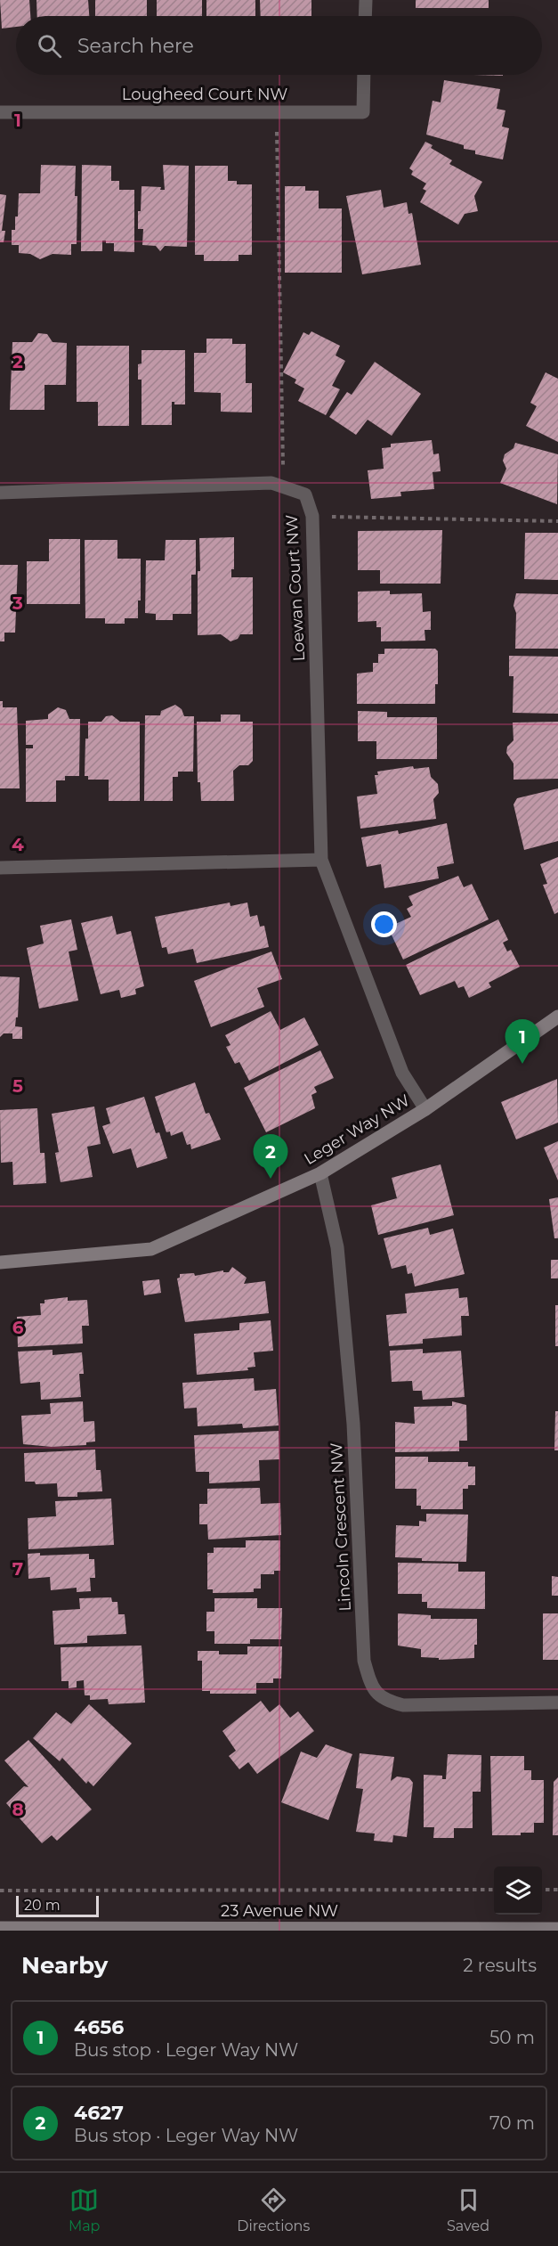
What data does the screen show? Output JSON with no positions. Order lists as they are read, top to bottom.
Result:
{
  "streets": {
    "street": [
      "Lougheed Court NW",
      "Loewan Court NW",
      "Leger Way NW",
      "Lincoln Crescent NW",
      "23 Avenue NW"
    ]
  },
  "crossings": [
    ["Loewan Court NW", "Leger Way NW"],
    ["Leger Way NW", "Lincoln Crescent NW"]
  ],
  "scale_bar": "20 m",
  "page": {
    "search": "Search here",
    "pins": ["1", "2"],
    "scale": "20 m",
    "heading": ["Nearby", "2 results"],
    "list": [
      {
        "mark": "1",
        "name": "4656",
        "note": "Bus stop · Leger Way NW",
        "value": "50 m"
      },
      {
        "mark": "2",
        "name": "4627",
        "note": "Bus stop · Leger Way NW",
        "value": "70 m"
      }
    ],
    "nav": ["Map", "Directions", "Saved"]
  },
  "grid": {
    "rows": [
      "1",
      "2",
      "3",
      "4",
      "5",
      "6",
      "7",
      "8"
    ]
  }
}
